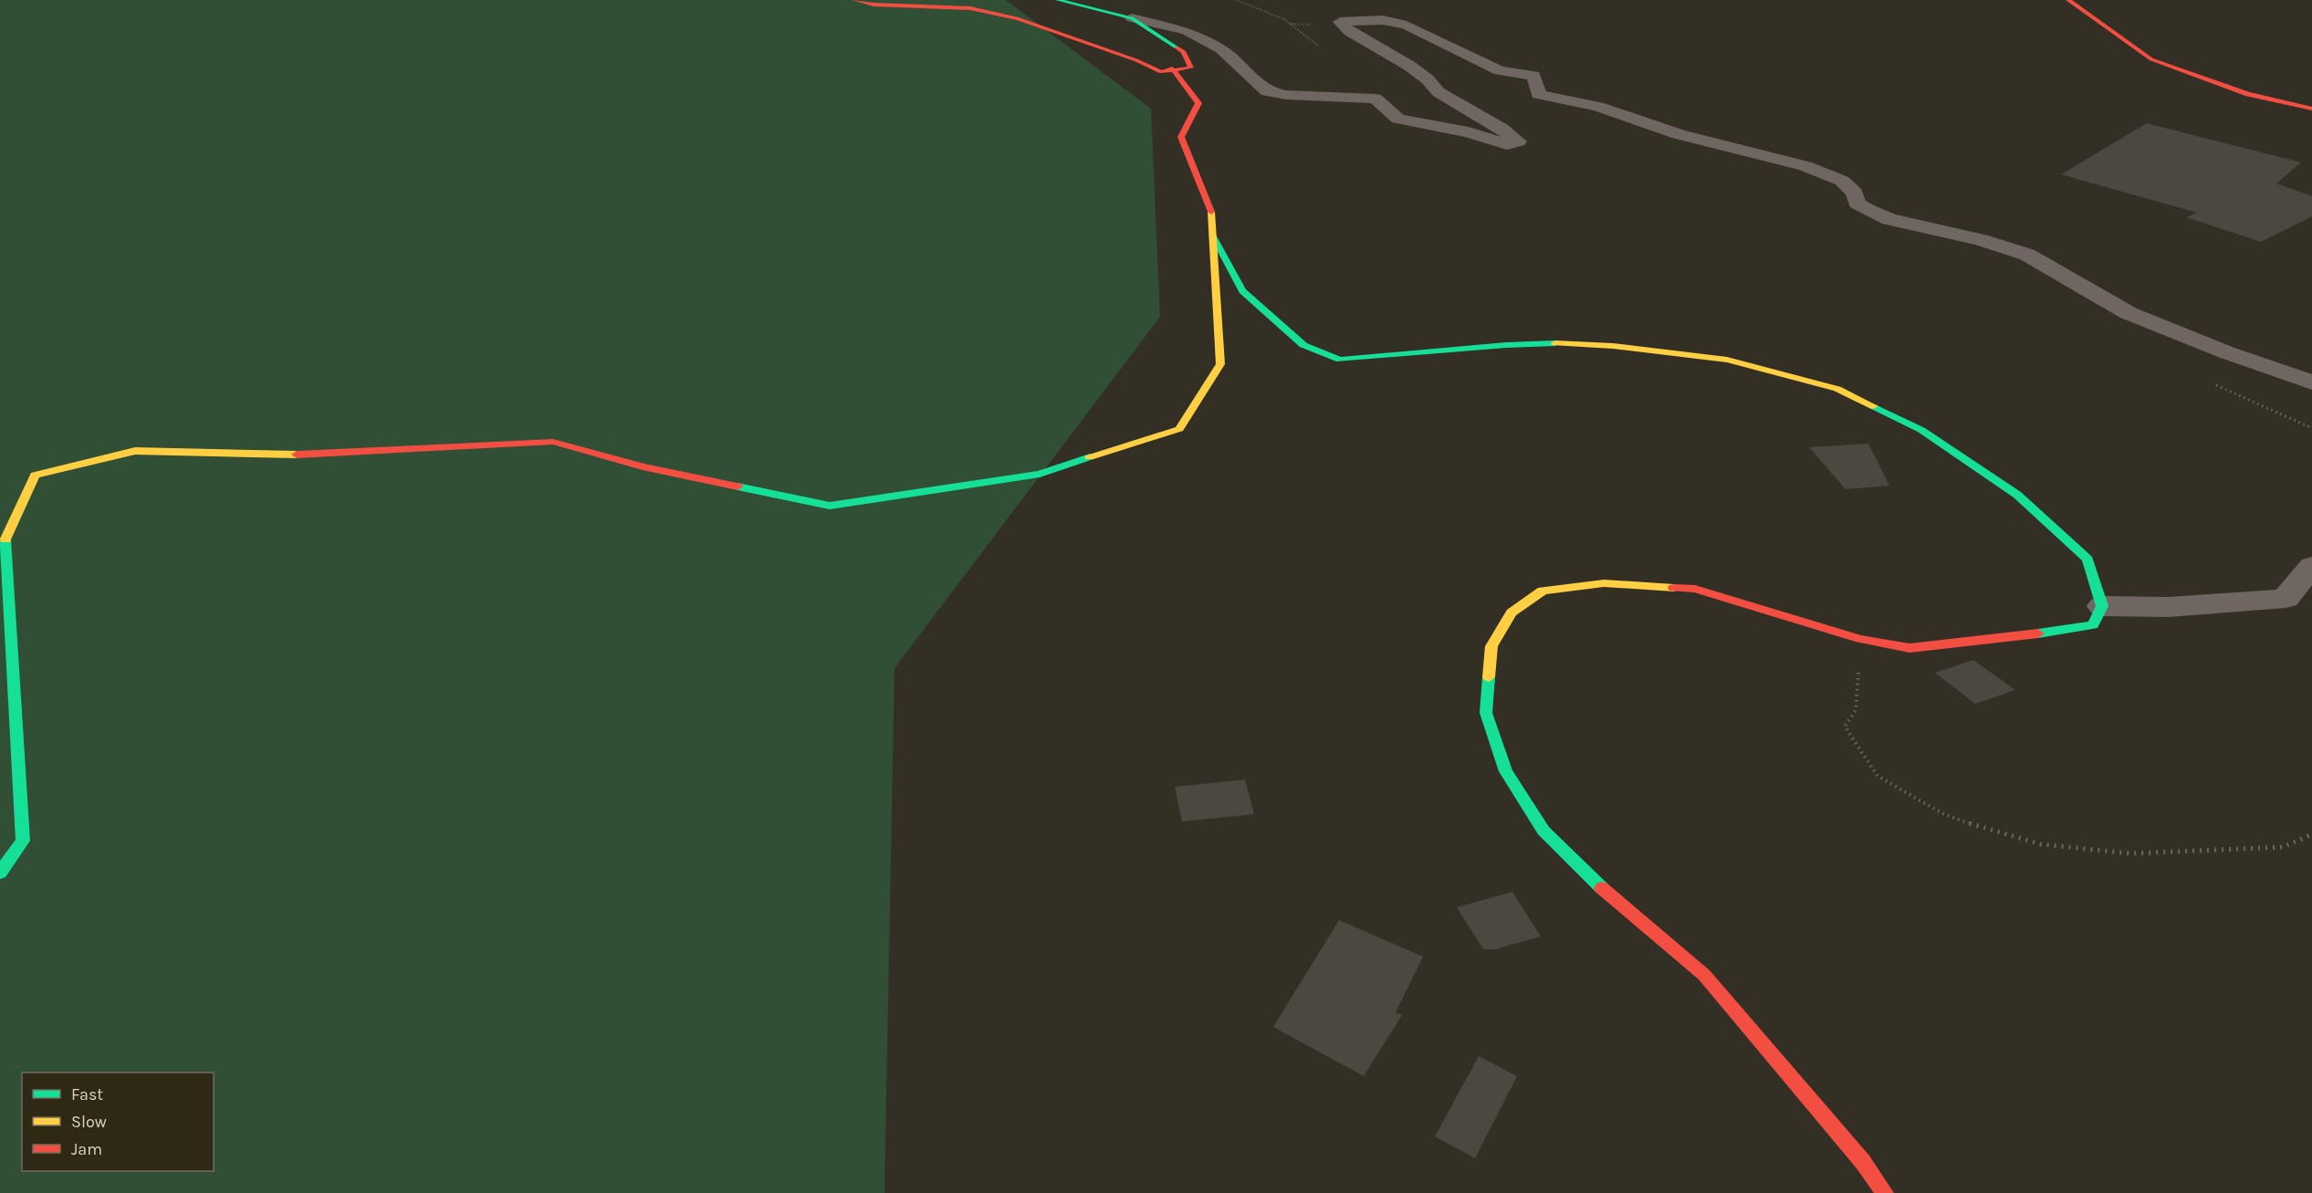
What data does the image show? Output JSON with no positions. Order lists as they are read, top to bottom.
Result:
{
  "legend": ["Fast", "Slow", "Jam"]
}
